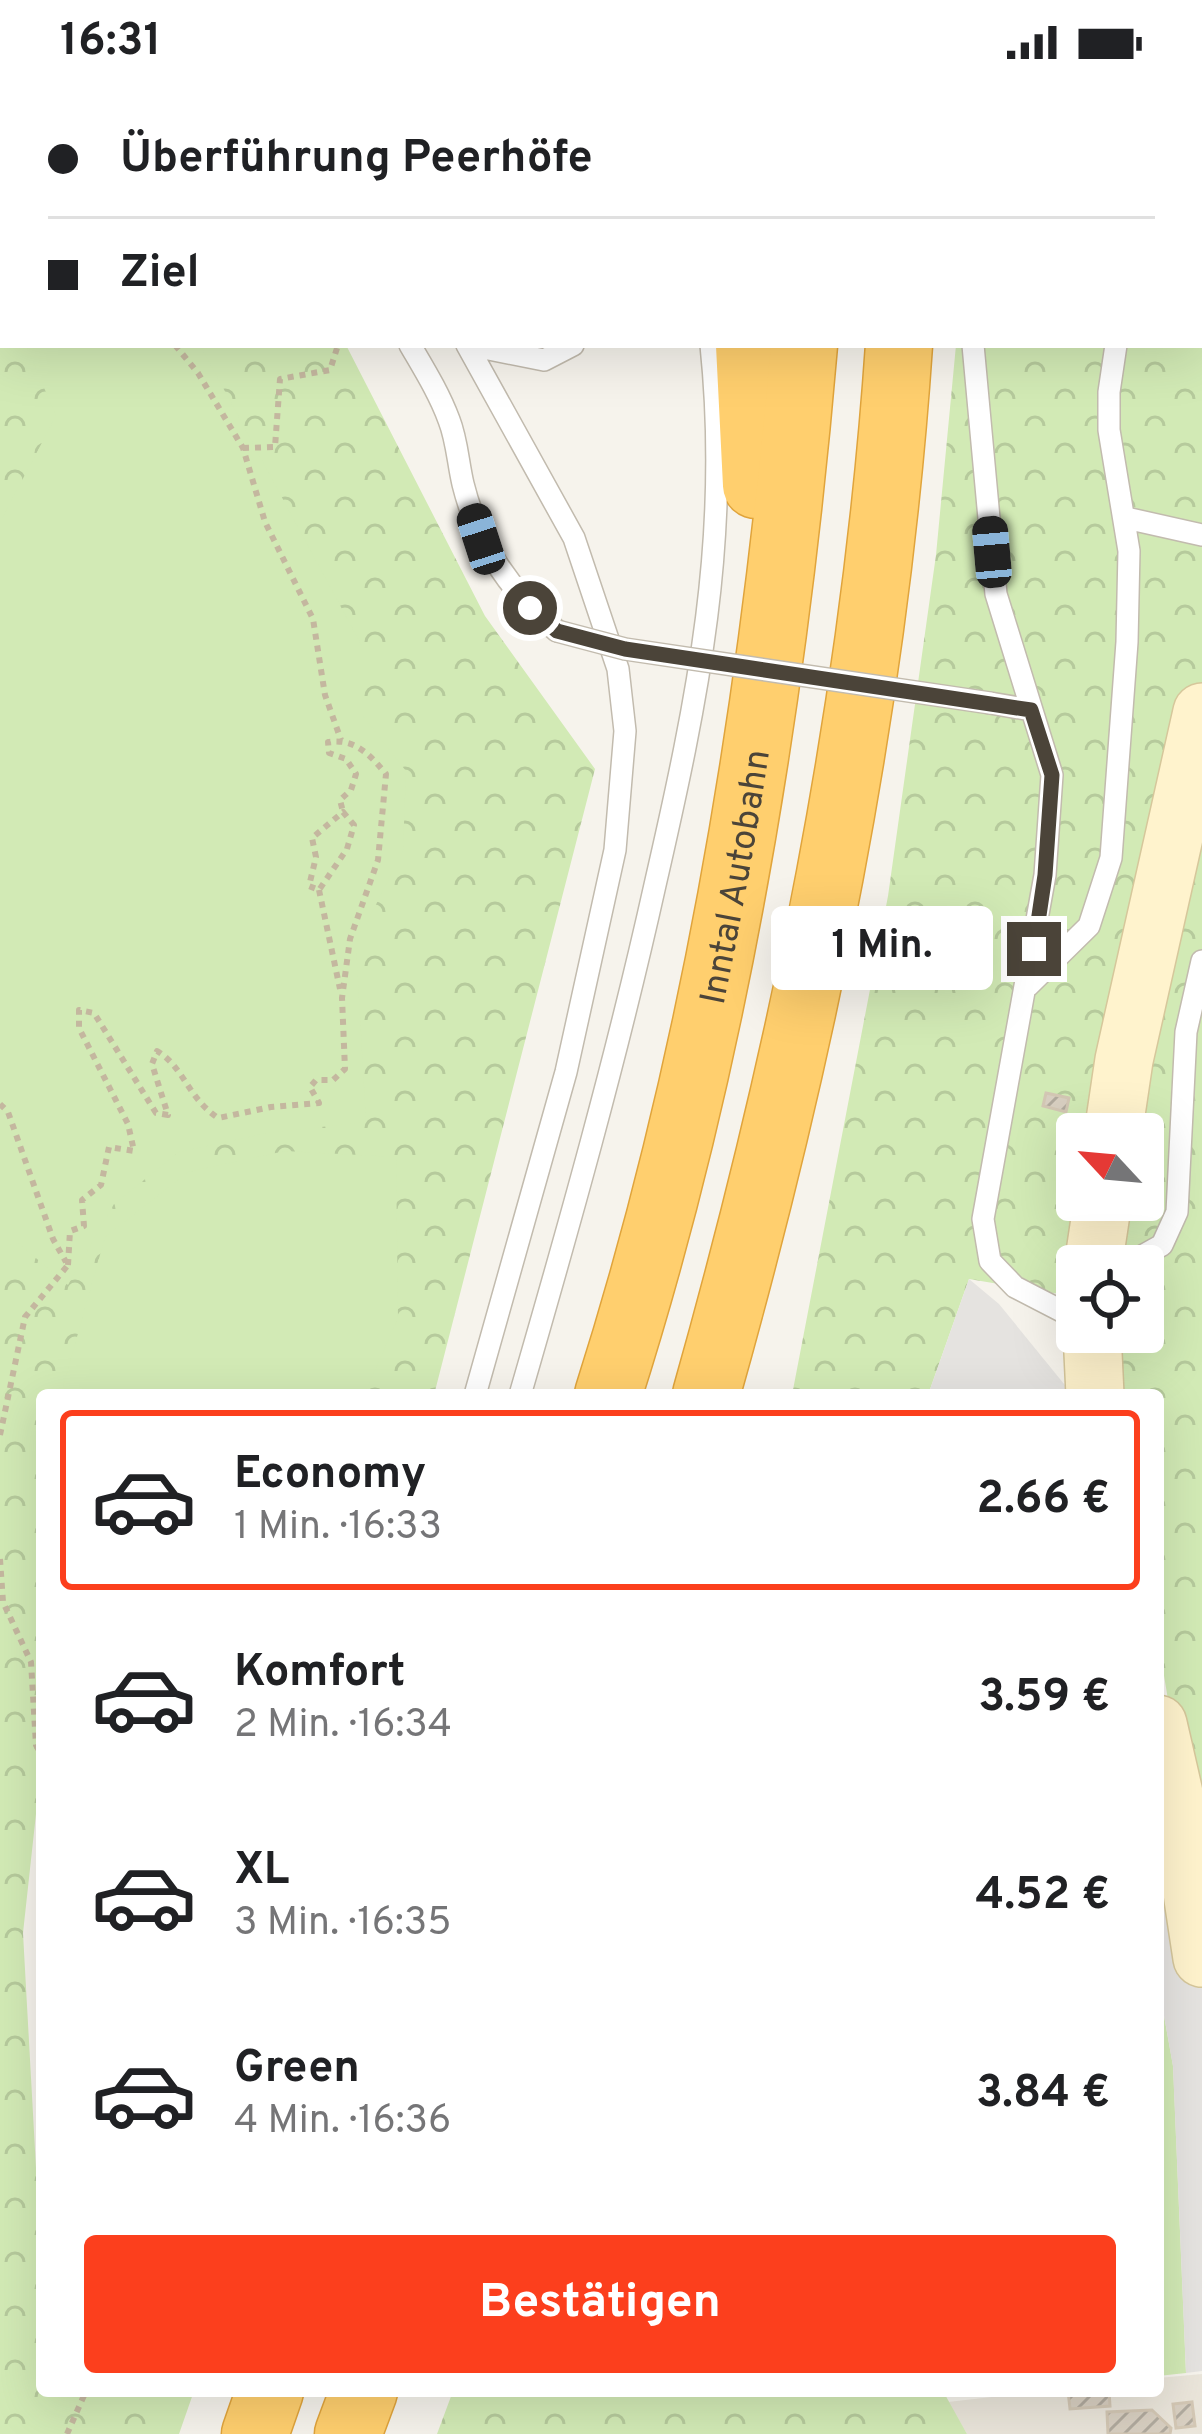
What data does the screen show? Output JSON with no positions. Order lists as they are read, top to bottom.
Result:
{
  "streets": {
    "highway": ["Inntal Autobahn"]
  },
  "north": "top left",
  "page": {
    "status": "16:31",
    "banner": ["Überführung Peerhöfe", "Ziel"],
    "bubble": "1 Min.",
    "list": [
      {
        "name": "Economy",
        "note": "1 Min. · 16:33",
        "value": "2.66 €"
      },
      {
        "name": "Komfort",
        "note": "2 Min. · 16:34",
        "value": "3.59 €"
      },
      {
        "name": "XL",
        "note": "3 Min. · 16:35",
        "value": "4.52 €"
      },
      {
        "name": "Green",
        "note": "4 Min. · 16:36",
        "value": "3.84 €"
      }
    ],
    "buttons": "Bestätigen"
  }
}
